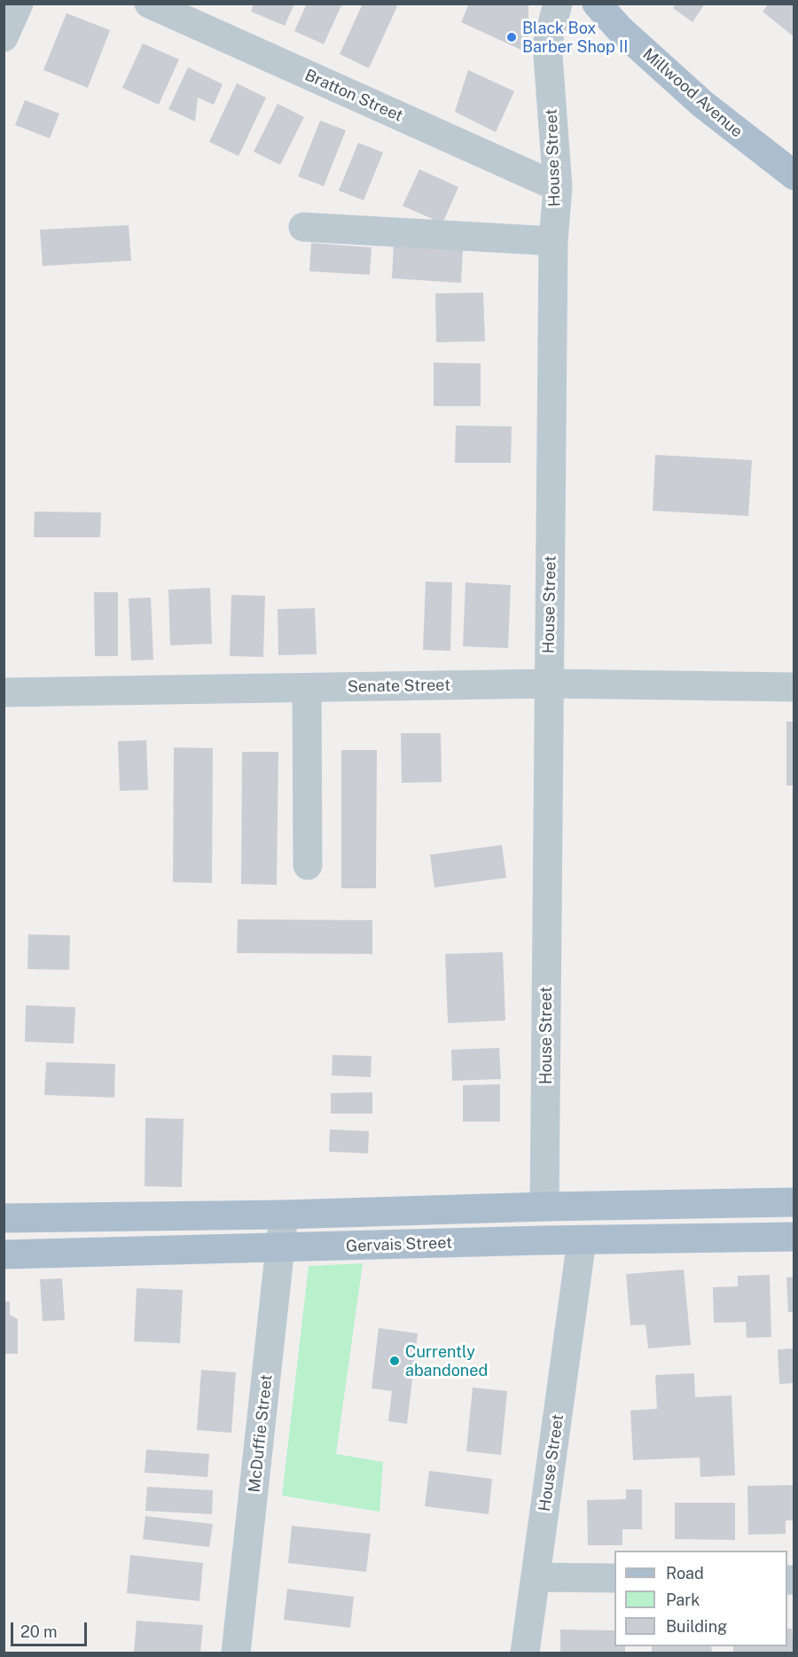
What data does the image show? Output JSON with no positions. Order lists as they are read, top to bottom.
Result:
{
  "streets": {
    "main road": ["Millwood Avenue", "Gervais Street"],
    "street": [
      "Bratton Street",
      "House Street",
      "Senate Street",
      "McDuffie Street"
    ]
  },
  "crossings": [
    ["Bratton Street", "House Street"],
    ["House Street", "Senate Street"],
    ["House Street", "Gervais Street"],
    ["Gervais Street", "McDuffie Street"]
  ],
  "places": ["Black Box Barber Shop II", "Currently abandoned"],
  "legend": ["Road", "Park", "Building"],
  "scale_bar": "20 m"
}
